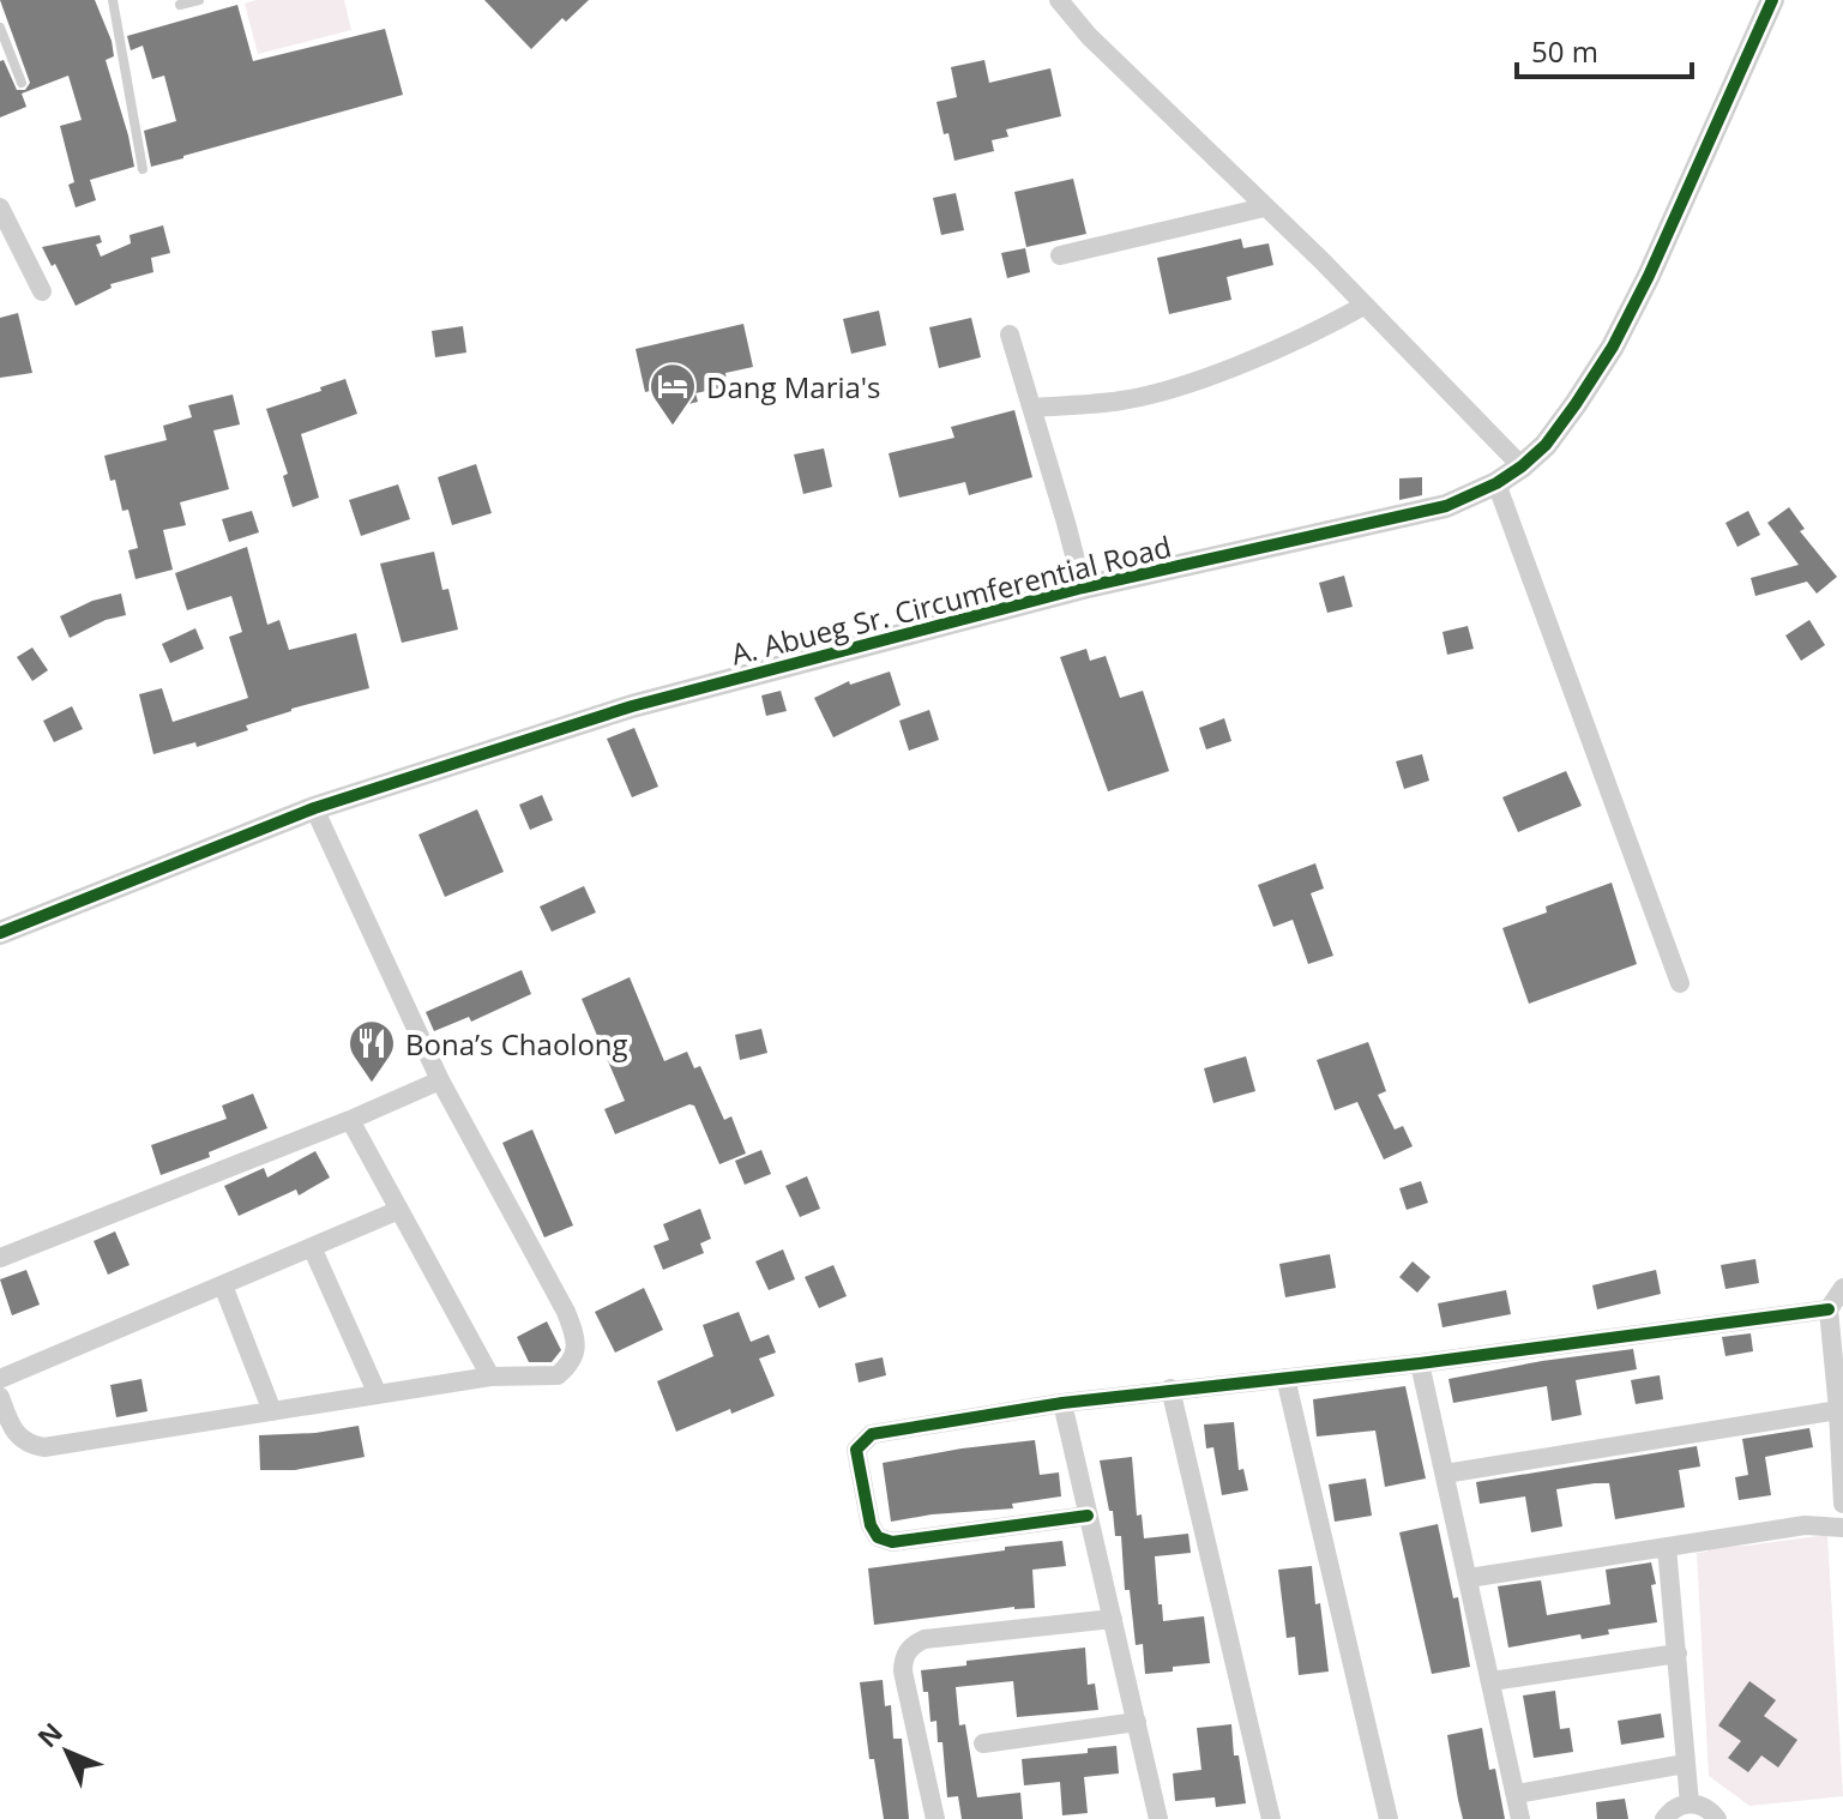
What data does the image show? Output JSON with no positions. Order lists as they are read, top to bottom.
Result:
{
  "streets": {
    "street": ["A. Abueg Sr. Circumferential Road"]
  },
  "places": {
    "hotel": ["Dang Maria's"],
    "restaurant": ["Bona’s Chaolong"]
  },
  "scale_bar": "50 m",
  "north": "top left"
}
